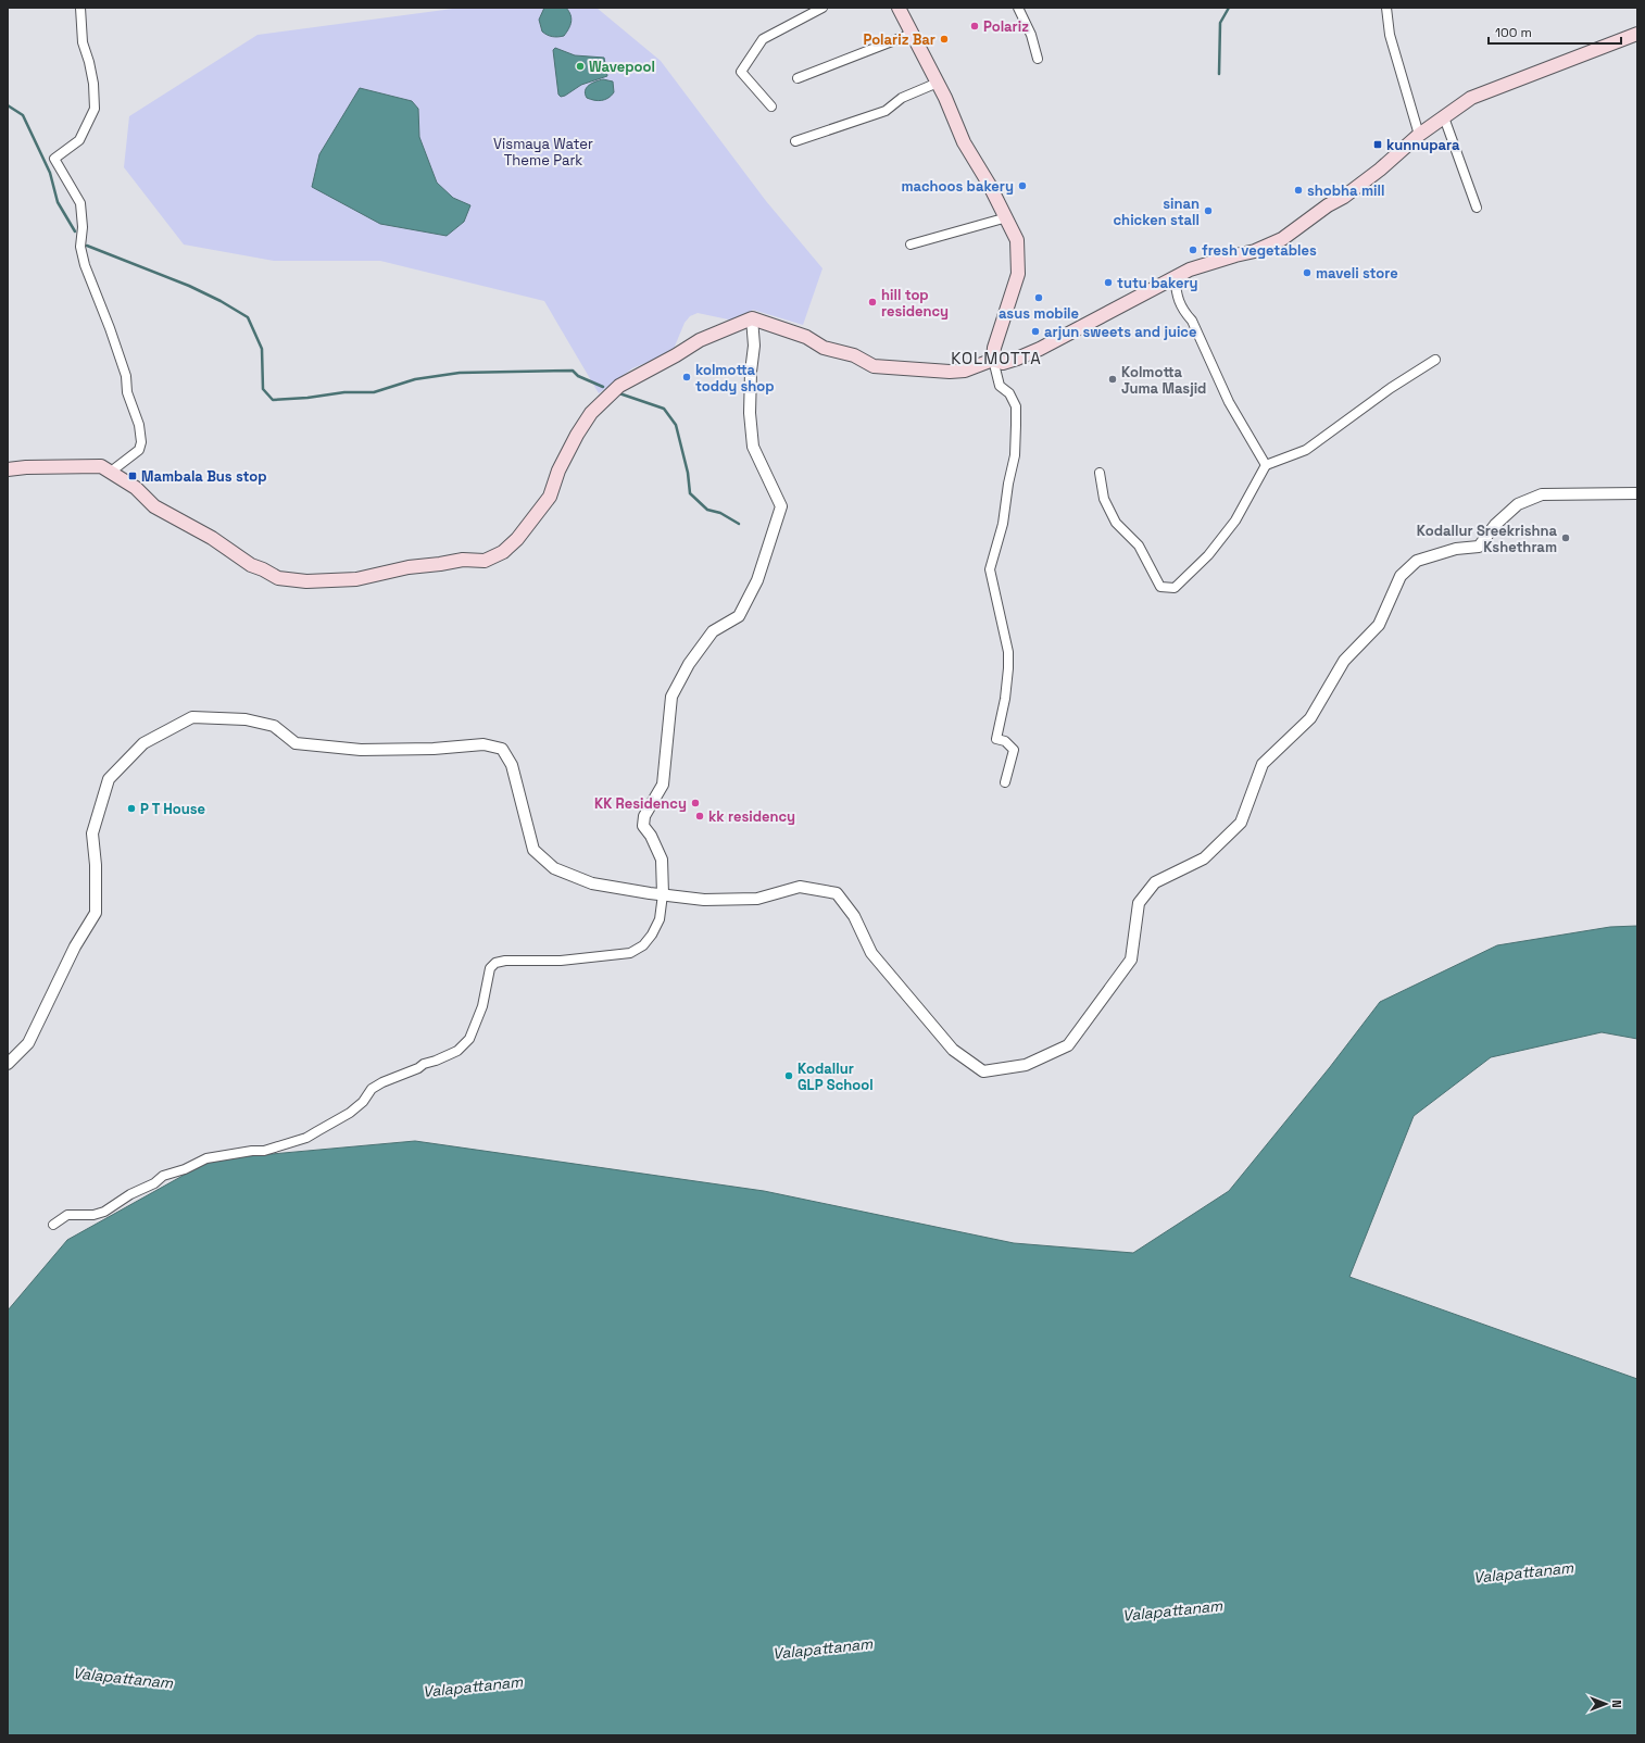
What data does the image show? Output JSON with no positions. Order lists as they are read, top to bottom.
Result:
{
  "districts": ["KOLMOTTA"],
  "water": ["Valapattanam"],
  "parks": ["Vismaya Water Theme Park"],
  "places": {
    "other": [
      "Polariz",
      "Polariz Bar",
      "Wavepool",
      "machoos bakery",
      "shobha mill",
      "sinan chicken stall",
      "fresh vegetables",
      "maveli store",
      "tutu bakery",
      "asus mobile",
      "hill top residency",
      "arjun sweets and juice",
      "kolmotta toddy shop",
      "Kolmotta Juma Masjid",
      "Kodallur Sreekrishna Kshethram",
      "KK Residency",
      "P T House",
      "kk residency",
      "Kodallur GLP School"
    ],
    "transit": ["kunnupara", "Mambala Bus stop"]
  },
  "scale_bar": "100 m",
  "north": "right"
}
